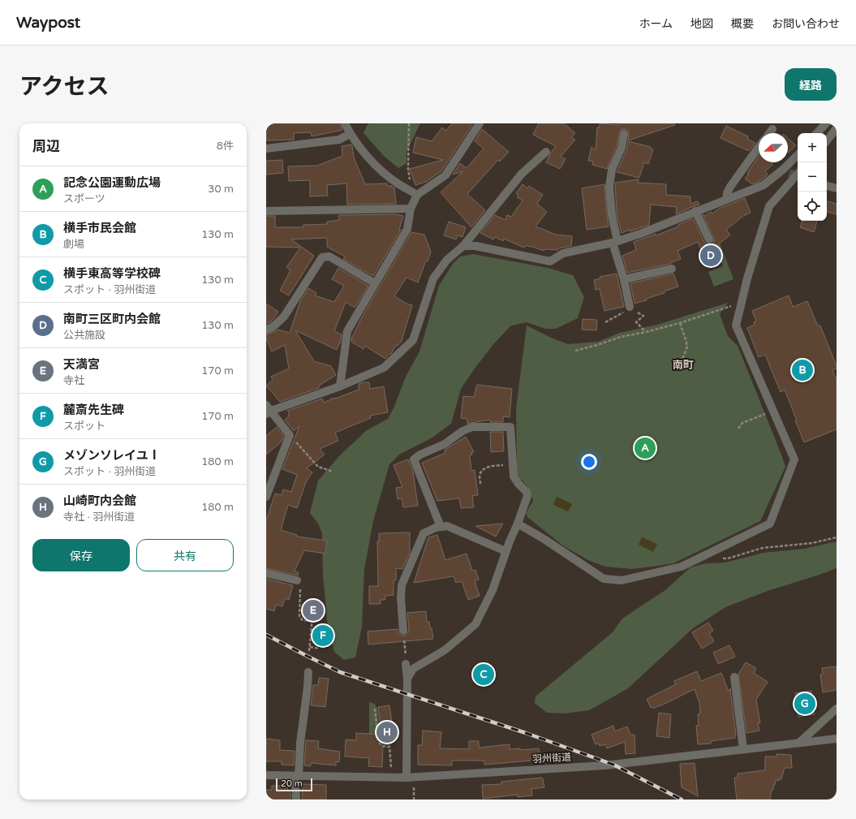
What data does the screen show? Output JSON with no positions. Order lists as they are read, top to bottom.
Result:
{
  "streets": {
    "street": ["羽州街道"]
  },
  "districts": ["南町"],
  "scale_bar": "20 m",
  "north": "left",
  "page": {
    "header": "Waypost",
    "nav": [
      "ホーム",
      "地図",
      "概要",
      "お問い合わせ"
    ],
    "title": "アクセス",
    "buttons": [
      "経路",
      ["保存", "共有"]
    ],
    "heading": ["周辺", "8件"],
    "map_buttons": ["+", "−"],
    "list": [
      {
        "mark": "A",
        "name": "記念公園運動広場",
        "note": "スポーツ",
        "value": "30 m"
      },
      {
        "mark": "B",
        "name": "横手市民会館",
        "note": "劇場",
        "value": "130 m"
      },
      {
        "mark": "C",
        "name": "横手東高等学校碑",
        "note": "スポット · 羽州街道",
        "value": "130 m"
      },
      {
        "mark": "D",
        "name": "南町三区町内会館",
        "note": "公共施設",
        "value": "130 m"
      },
      {
        "mark": "E",
        "name": "天満宮",
        "note": "寺社",
        "value": "170 m"
      },
      {
        "mark": "F",
        "name": "麓斎先生碑",
        "note": "スポット",
        "value": "170 m"
      },
      {
        "mark": "G",
        "name": "メゾンソレイユⅠ",
        "note": "スポット · 羽州街道",
        "value": "180 m"
      },
      {
        "mark": "H",
        "name": "山崎町内会館",
        "note": "寺社 · 羽州街道",
        "value": "180 m"
      }
    ],
    "pins": [
      "D",
      "B",
      "A",
      "E",
      "F",
      "C",
      "G",
      "H"
    ],
    "scale": "20 m"
  }
}
